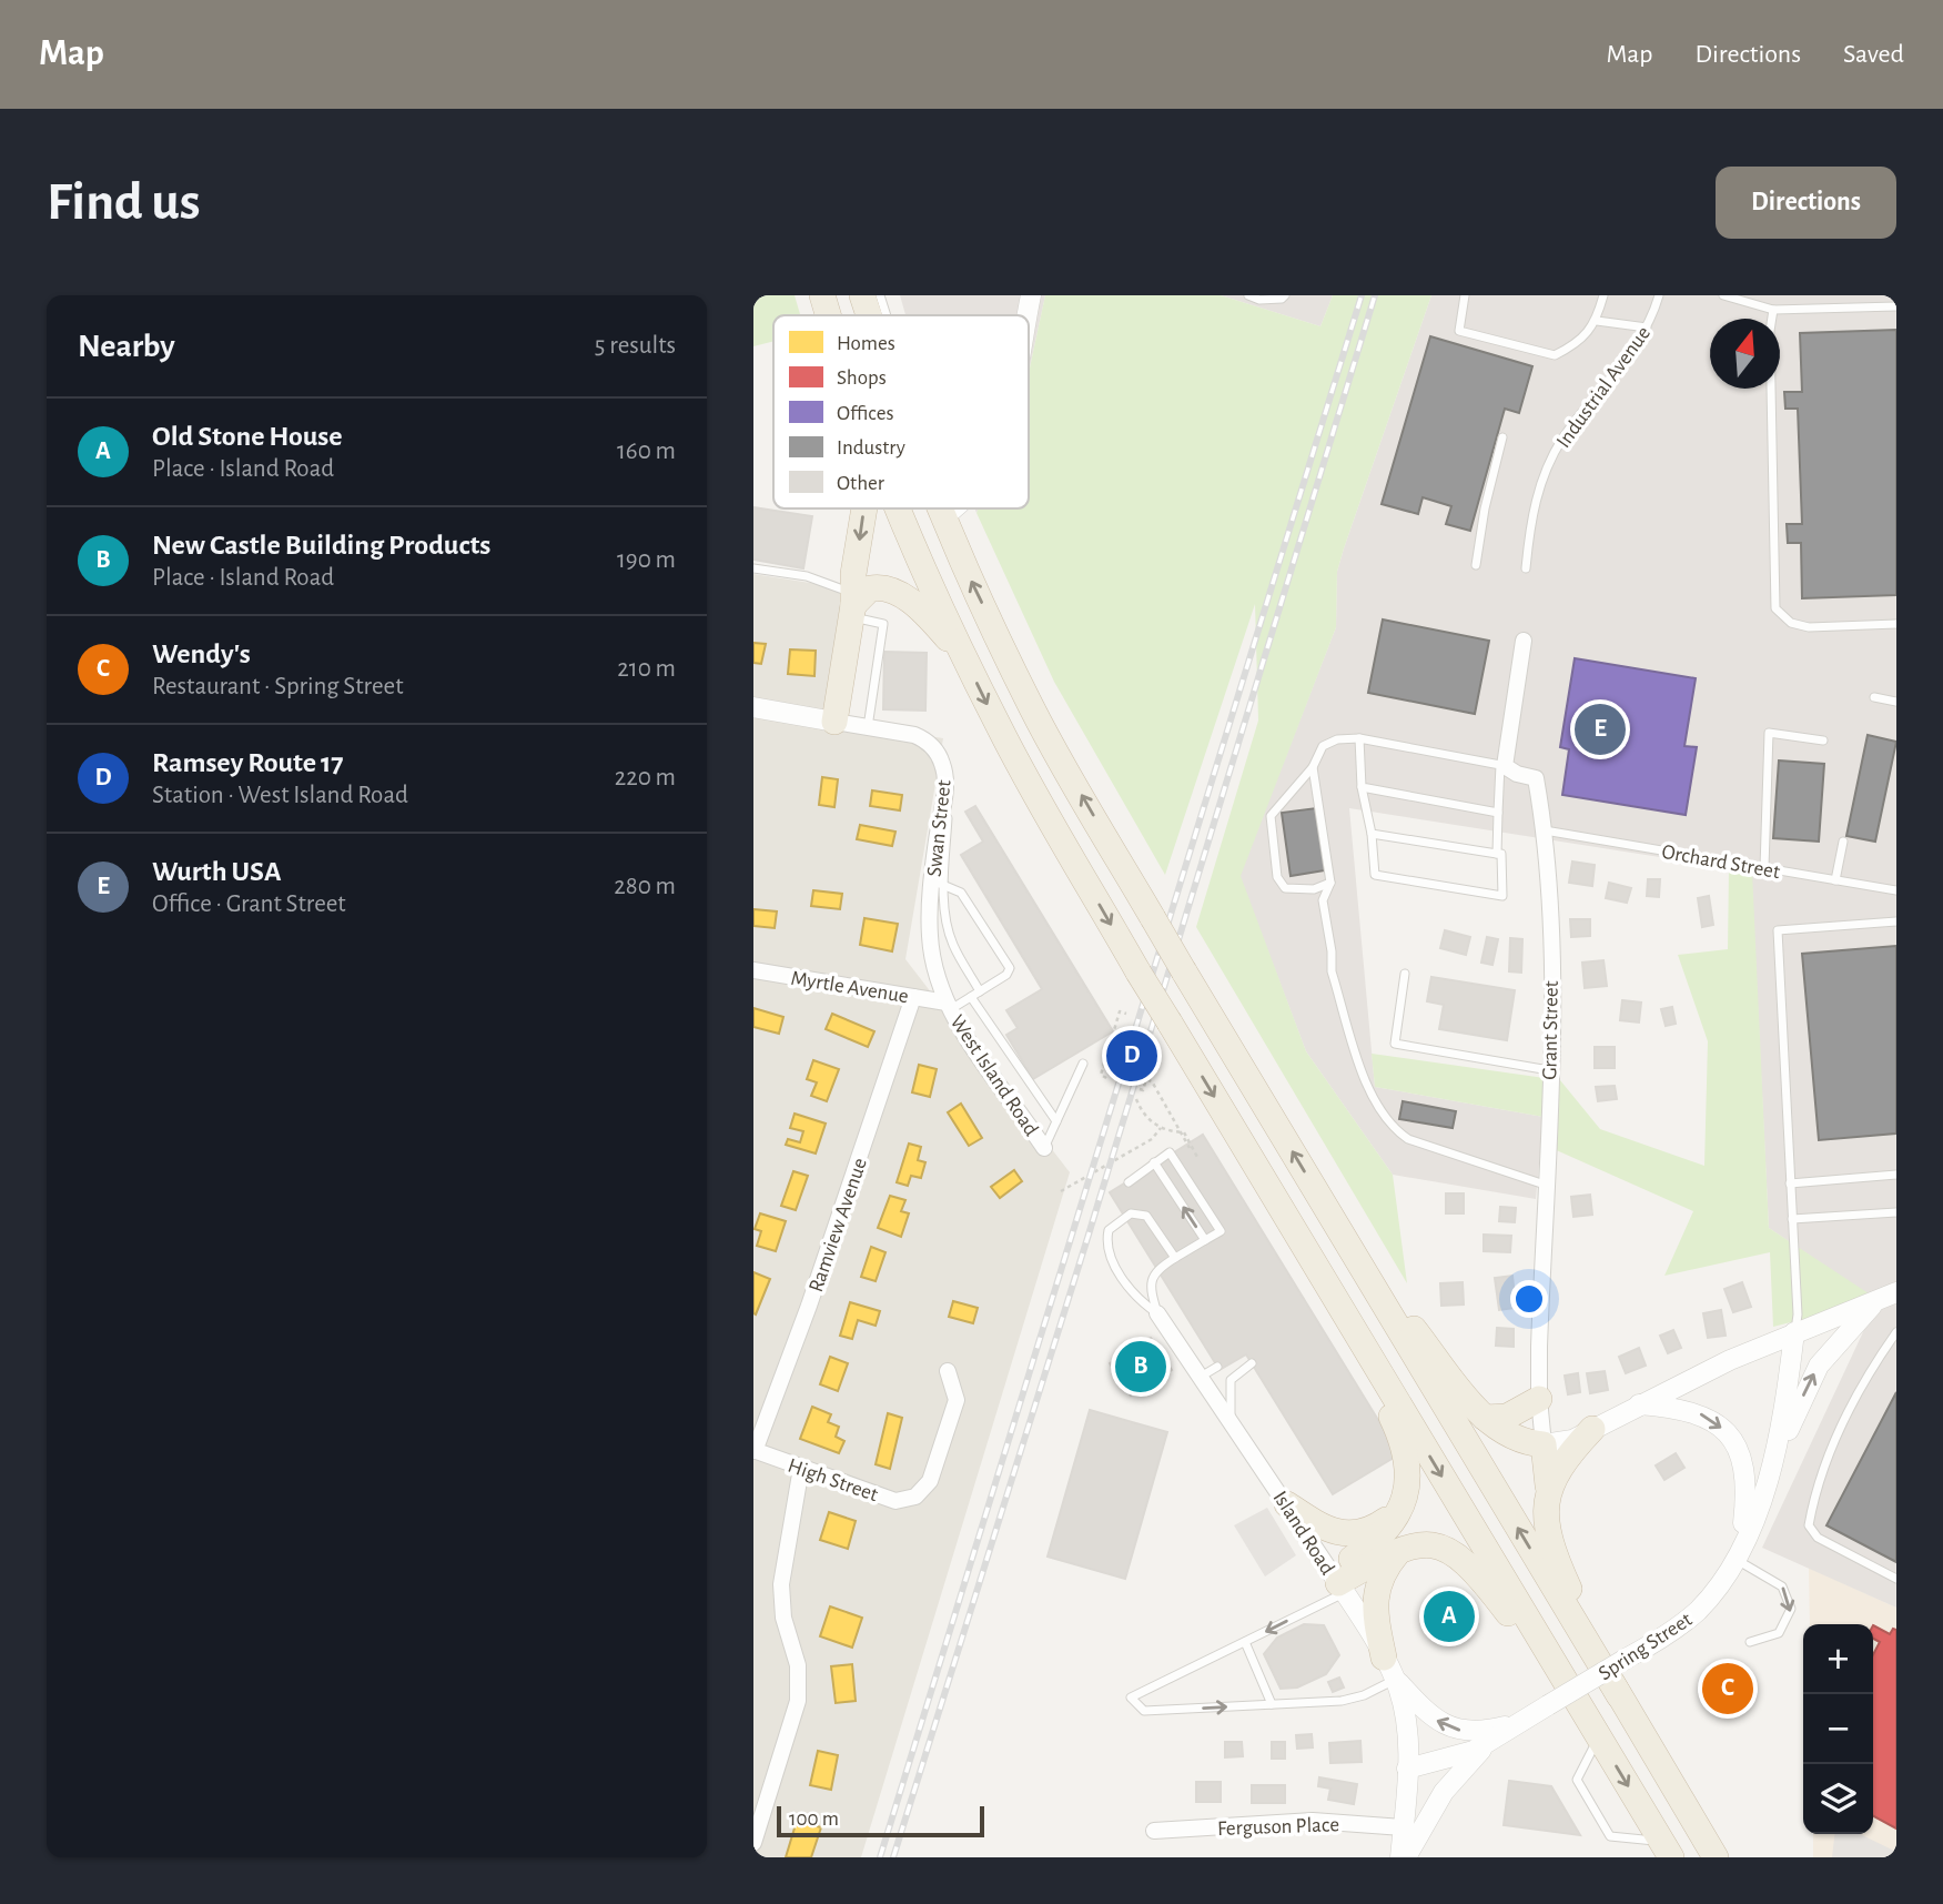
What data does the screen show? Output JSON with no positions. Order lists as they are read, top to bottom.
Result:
{
  "streets": {
    "street": [
      "Swan Street",
      "Myrtle Avenue",
      "Grant Street",
      "West Island Road",
      "Ramview Avenue",
      "High Street",
      "Island Road",
      "Spring Street",
      "Ferguson Place"
    ],
    "lane": ["Industrial Avenue", "Orchard Street"]
  },
  "crossings": [
    ["Swan Street", "Myrtle Avenue"],
    ["Swan Street", "West Island Road"],
    ["Orchard Street", "Grant Street"],
    ["Myrtle Avenue", "West Island Road"],
    ["Myrtle Avenue", "Ramview Avenue"],
    ["Ramview Avenue", "High Street"],
    ["Island Road", "Spring Street"],
    ["Island Road", "Ferguson Place"]
  ],
  "legend": [
    "Homes",
    "Shops",
    "Offices",
    "Industry",
    "Other"
  ],
  "scale_bar": "100 m",
  "north": "top",
  "page": {
    "header": "Map",
    "nav": ["Map", "Directions", "Saved"],
    "buttons": "Directions",
    "title": "Find us",
    "heading": ["Nearby", "5 results"],
    "list": [
      {
        "mark": "A",
        "name": "Old Stone House",
        "note": "Place · Island Road",
        "value": "160 m"
      },
      {
        "mark": "B",
        "name": "New Castle Building Products",
        "note": "Place · Island Road",
        "value": "190 m"
      },
      {
        "mark": "C",
        "name": "Wendy's",
        "note": "Restaurant · Spring Street",
        "value": "210 m"
      },
      {
        "mark": "D",
        "name": "Ramsey Route 17",
        "note": "Station · West Island Road",
        "value": "220 m"
      },
      {
        "mark": "E",
        "name": "Wurth USA",
        "note": "Office · Grant Street",
        "value": "280 m"
      }
    ],
    "pins": [
      "E",
      "D",
      "B",
      "A",
      "C"
    ],
    "map_buttons": ["+", "−"],
    "scale": "100 m"
  }
}
